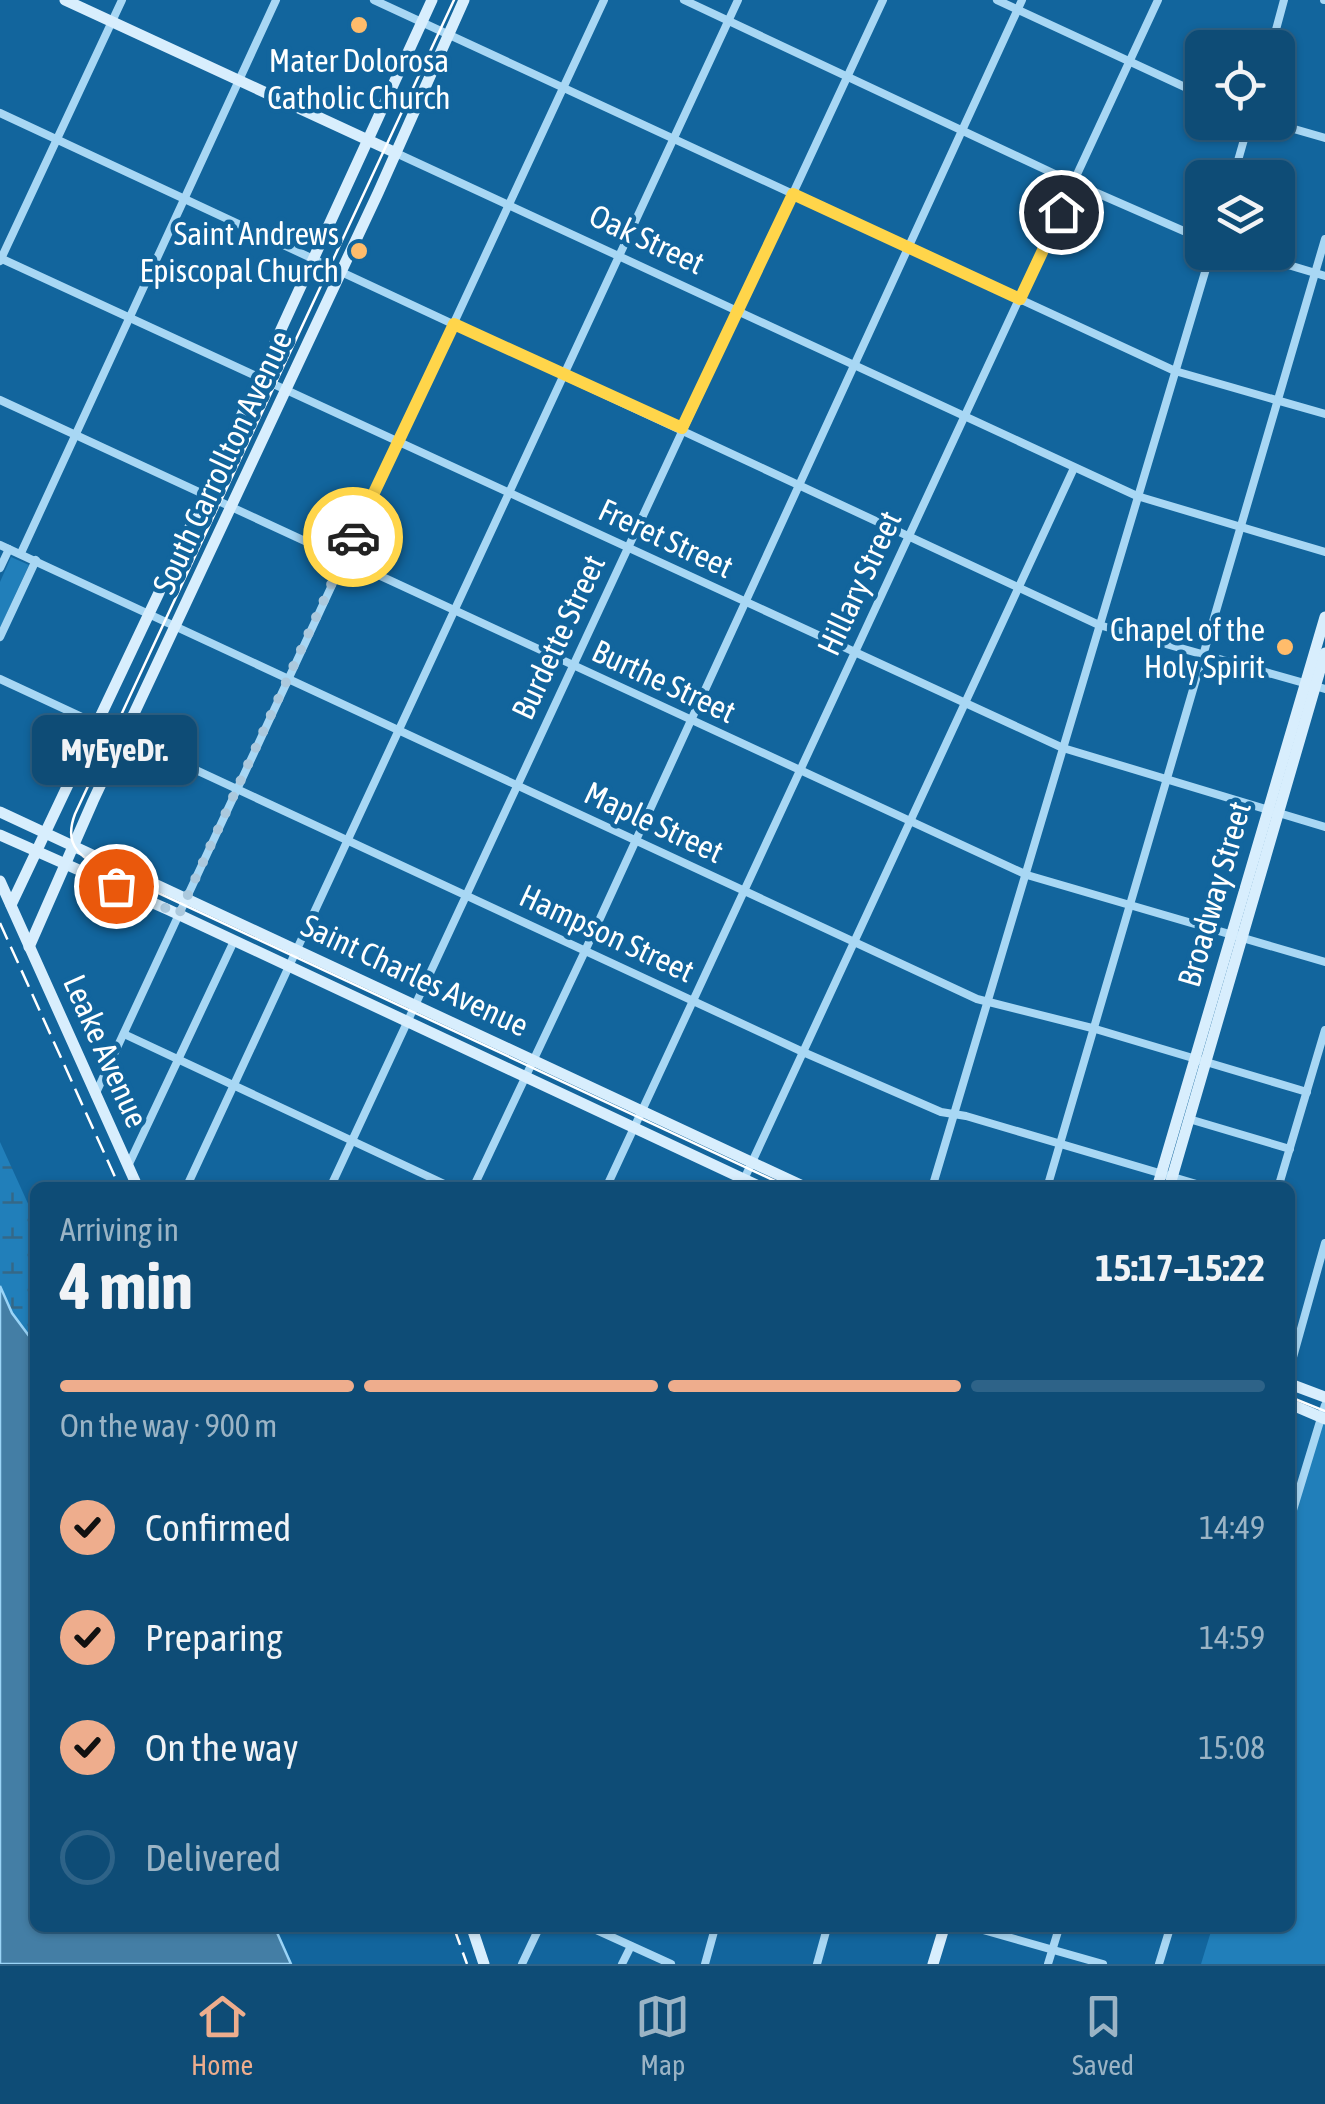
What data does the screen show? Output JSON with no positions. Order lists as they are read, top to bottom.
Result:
{
  "streets": {
    "main road": [
      "Oak Street",
      "South Carrollton Avenue",
      "Broadway Street",
      "Saint Charles Avenue",
      "Leake Avenue"
    ],
    "street": [
      "Freret Street",
      "Hillary Street",
      "Burdette Street",
      "Burthe Street",
      "Maple Street",
      "Hampson Street"
    ]
  },
  "crossings": [
    ["Oak Street", "South Carrollton Avenue"],
    ["Oak Street", "Hillary Street"],
    ["Oak Street", "Burdette Street"],
    ["South Carrollton Avenue", "Freret Street"],
    ["South Carrollton Avenue", "Burthe Street"],
    ["South Carrollton Avenue", "Maple Street"],
    ["South Carrollton Avenue", "Hampson Street"],
    ["South Carrollton Avenue", "Saint Charles Avenue"],
    ["South Carrollton Avenue", "Leake Avenue"],
    ["Freret Street", "Hillary Street"],
    ["Freret Street", "Burdette Street"],
    ["Freret Street", "Broadway Street"],
    ["Hillary Street", "Burthe Street"],
    ["Hillary Street", "Maple Street"],
    ["Hillary Street", "Hampson Street"],
    ["Hillary Street", "Saint Charles Avenue"],
    ["Burdette Street", "Burthe Street"],
    ["Burdette Street", "Maple Street"],
    ["Burdette Street", "Hampson Street"],
    ["Burdette Street", "Saint Charles Avenue"],
    ["Burthe Street", "Broadway Street"],
    ["Maple Street", "Broadway Street"],
    ["Broadway Street", "Hampson Street"]
  ],
  "places": [
    "Mater Dolorosa Catholic Church",
    "Saint Andrews Episcopal Church",
    "Chapel of the Holy Spirit",
    "MyEyeDr."
  ],
  "page": {
    "bubble": "MyEyeDr.",
    "heading": ["4 min", "Arriving in", "15:17–15:22"],
    "bar": "On the way · 900 m",
    "list": [
      ["Confirmed", "14:49"],
      ["Preparing", "14:59"],
      ["On the way", "15:08"],
      "Delivered"
    ],
    "tabs": ["Home", "Map", "Saved"]
  }
}
